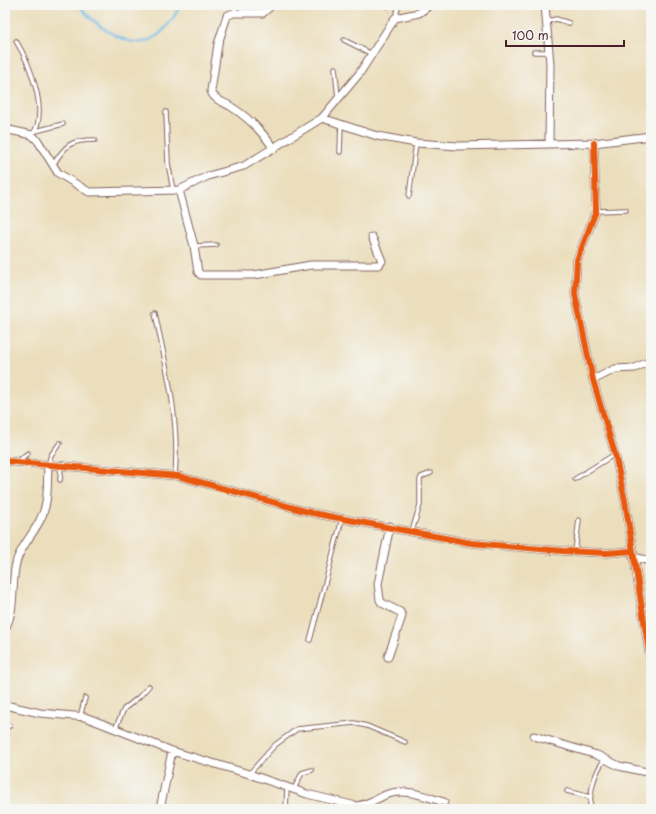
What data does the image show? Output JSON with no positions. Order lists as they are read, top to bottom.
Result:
{
  "scale_bar": "100 m"
}
